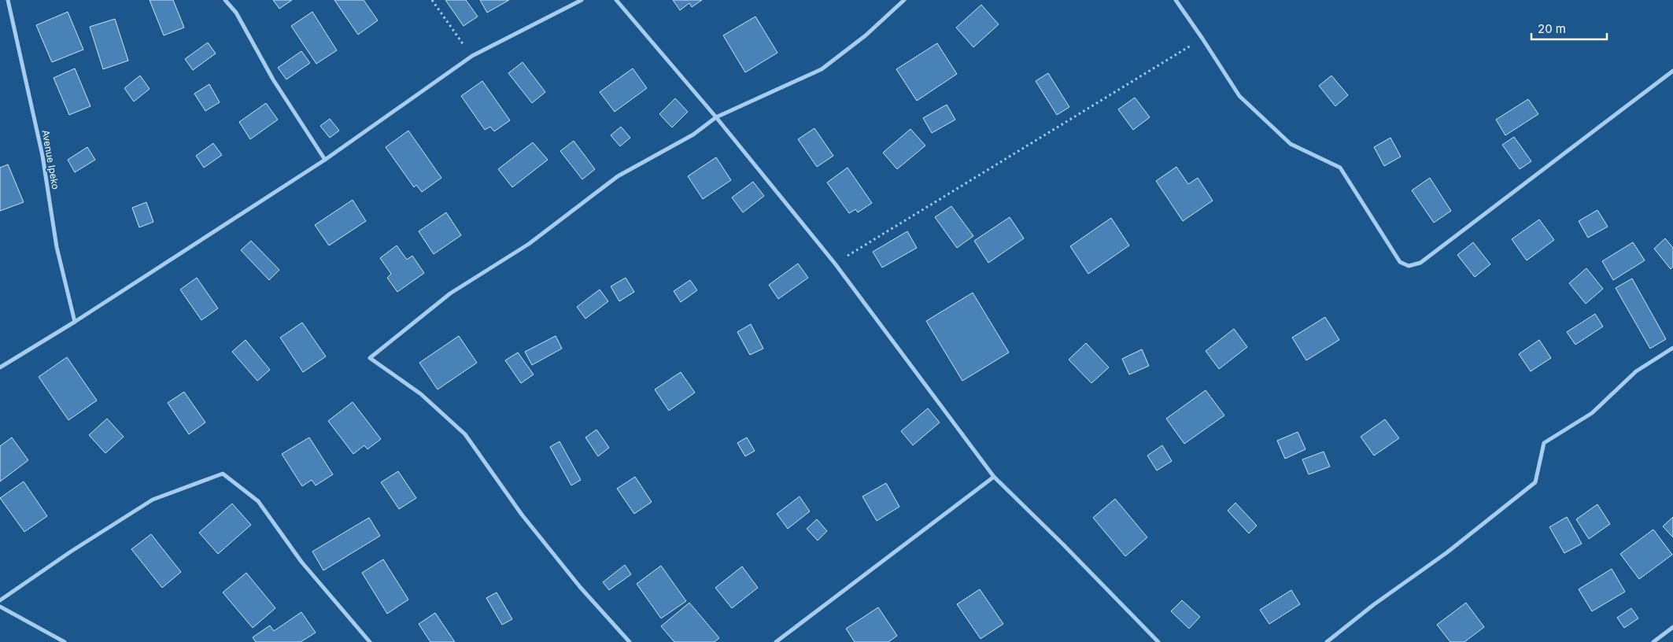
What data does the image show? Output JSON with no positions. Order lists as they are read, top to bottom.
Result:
{
  "streets": {
    "street": ["Avenue Ipeko"]
  },
  "scale_bar": "20 m"
}
